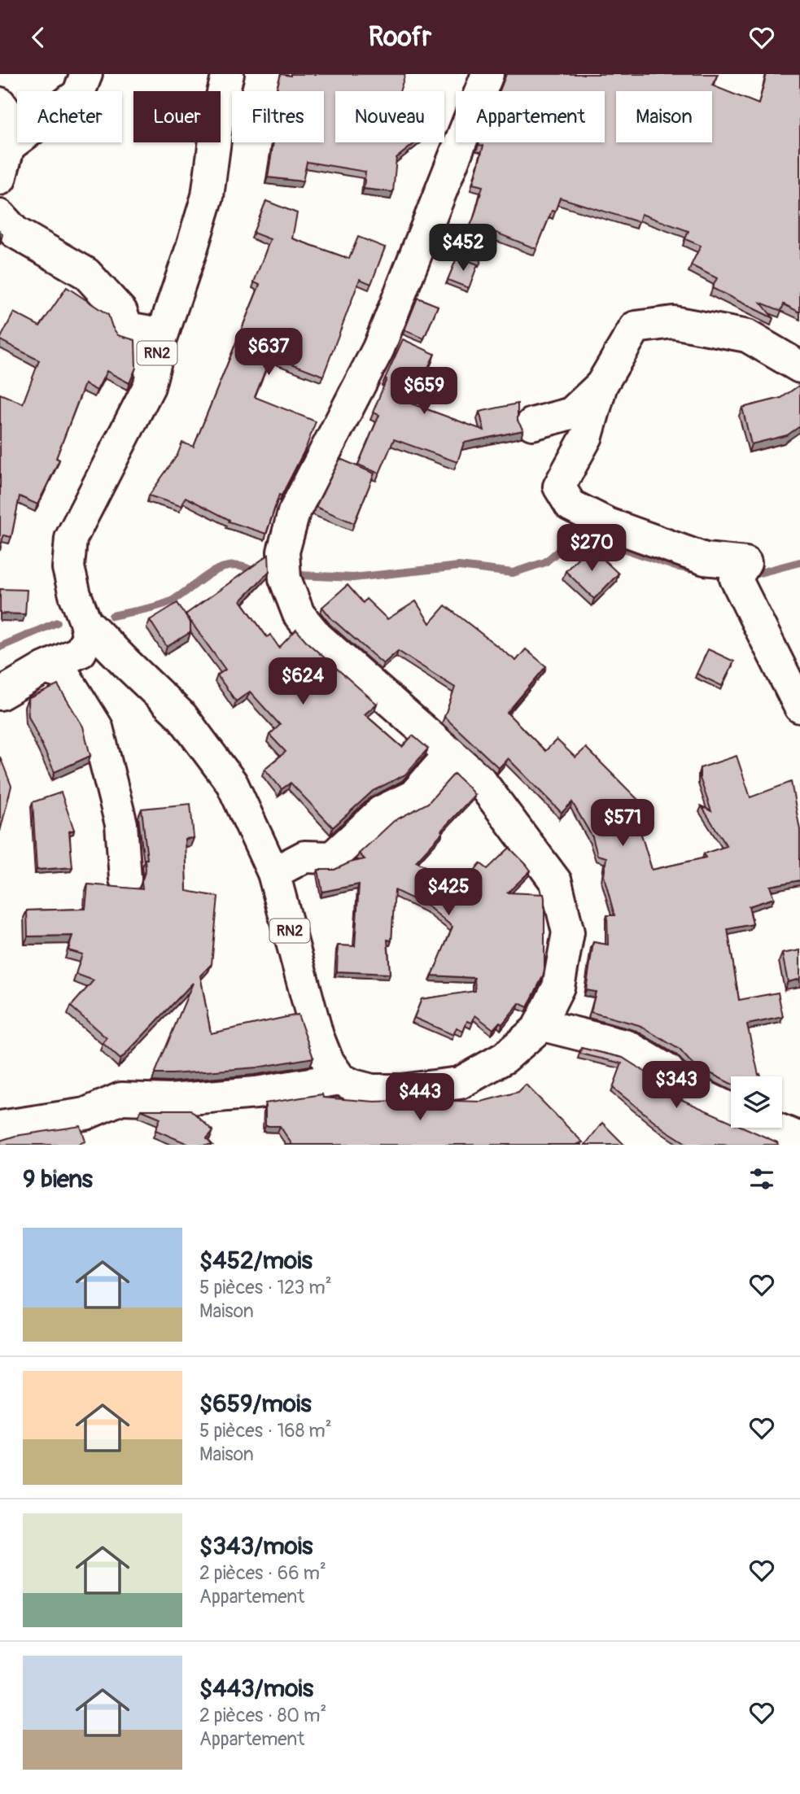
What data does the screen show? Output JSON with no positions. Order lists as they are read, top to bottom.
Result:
{
  "streets": {
    "main road": ["RN2"]
  },
  "page": {
    "header": "Roofr",
    "chip": [
      "Acheter",
      "Louer",
      "Filtres",
      "Nouveau",
      "Appartement",
      "Maison"
    ],
    "price": [
      "$452",
      "$637",
      "$659",
      "$270",
      "$624",
      "$571",
      "$425",
      "$343",
      "$443"
    ],
    "heading": "9 biens",
    "list": [
      {
        "name": "$452/mois",
        "note": "5 pièces · 123 m² · Maison"
      },
      {
        "name": "$659/mois",
        "note": "5 pièces · 168 m² · Maison"
      },
      {
        "name": "$343/mois",
        "note": "2 pièces · 66 m² · Appartement"
      },
      {
        "name": "$443/mois",
        "note": "2 pièces · 80 m² · Appartement"
      }
    ]
  }
}
